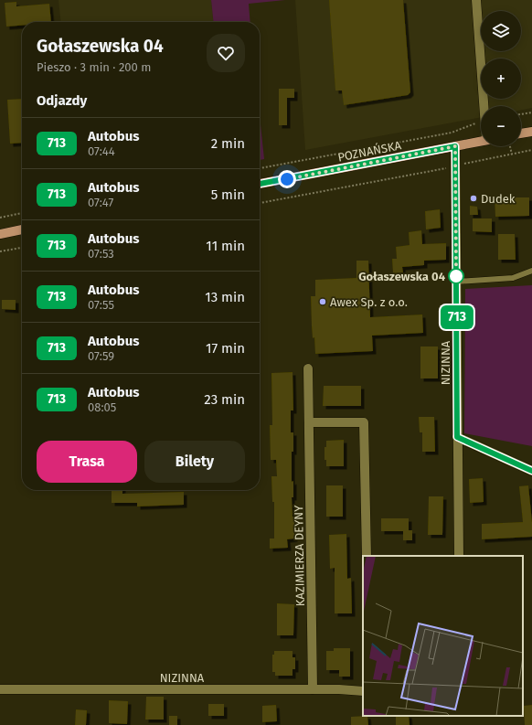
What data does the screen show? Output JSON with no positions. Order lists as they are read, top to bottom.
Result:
{
  "streets": {
    "main road": ["POZNAŃSKA"],
    "street": ["NIZINNA", "KAZIMIERZA DEYNY"]
  },
  "crossings": [
    ["POZNAŃSKA", "NIZINNA"],
    ["NIZINNA", "KAZIMIERZA DEYNY"]
  ],
  "places": ["Dudek", "Gołaszewska 04", "Awex Sp. z o.o."],
  "lines": ["bus line 713"],
  "page": {
    "on_map": "713",
    "map_buttons": ["+", "−"],
    "heading": [
      ["Gołaszewska 04", "Pieszo · 3 min · 200 m"],
      "Odjazdy"
    ],
    "list": [
      {
        "mark": "713",
        "name": "Autobus",
        "note": "07:44",
        "value": "2 min"
      },
      {
        "mark": "713",
        "name": "Autobus",
        "note": "07:47",
        "value": "5 min"
      },
      {
        "mark": "713",
        "name": "Autobus",
        "note": "07:53",
        "value": "11 min"
      },
      {
        "mark": "713",
        "name": "Autobus",
        "note": "07:55",
        "value": "13 min"
      },
      {
        "mark": "713",
        "name": "Autobus",
        "note": "07:59",
        "value": "17 min"
      },
      {
        "mark": "713",
        "name": "Autobus",
        "note": "08:05",
        "value": "23 min"
      }
    ],
    "buttons": ["Trasa", "Bilety"]
  }
}
